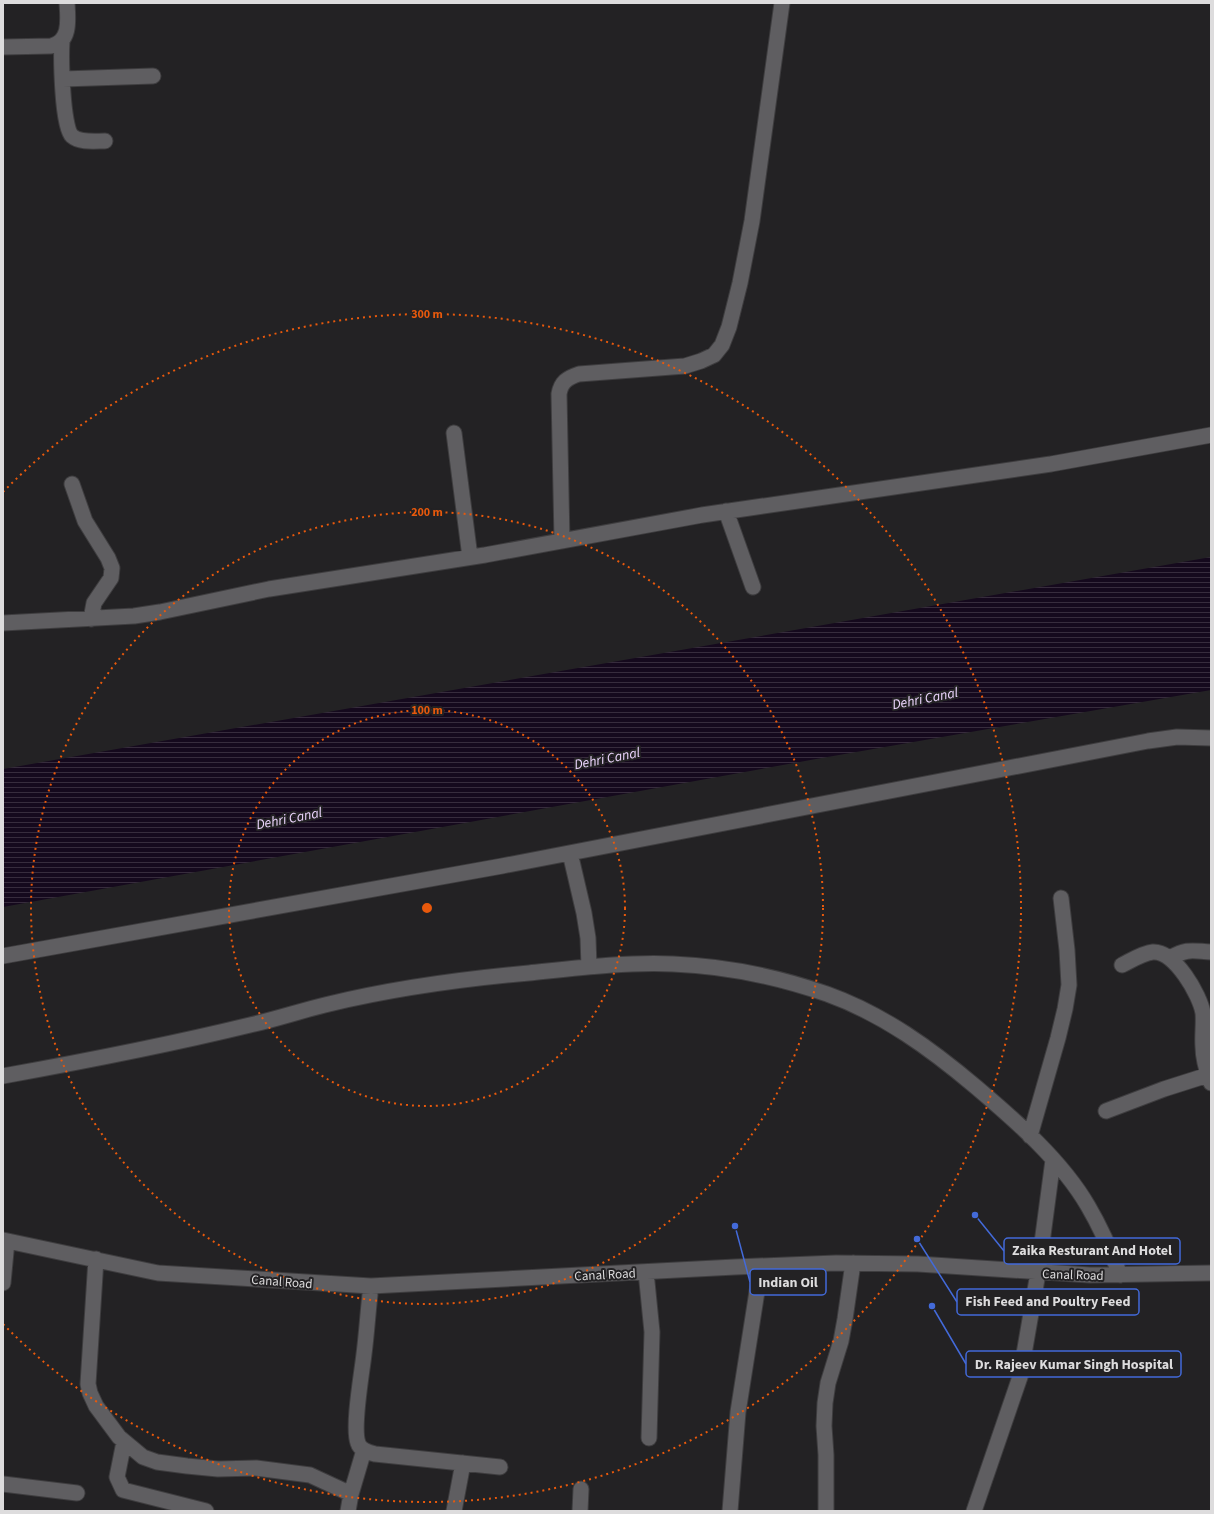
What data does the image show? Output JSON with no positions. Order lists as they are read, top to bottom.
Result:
{
  "streets": {
    "street": ["Canal Road"]
  },
  "water": ["Dehri Canal"],
  "places": [
    "Zaika Resturant And Hotel",
    "Indian Oil",
    "Fish Feed and Poultry Feed",
    "Dr. Rajeev Kumar Singh Hospital"
  ],
  "rings": ["300 m", "200 m", "100 m"]
}
